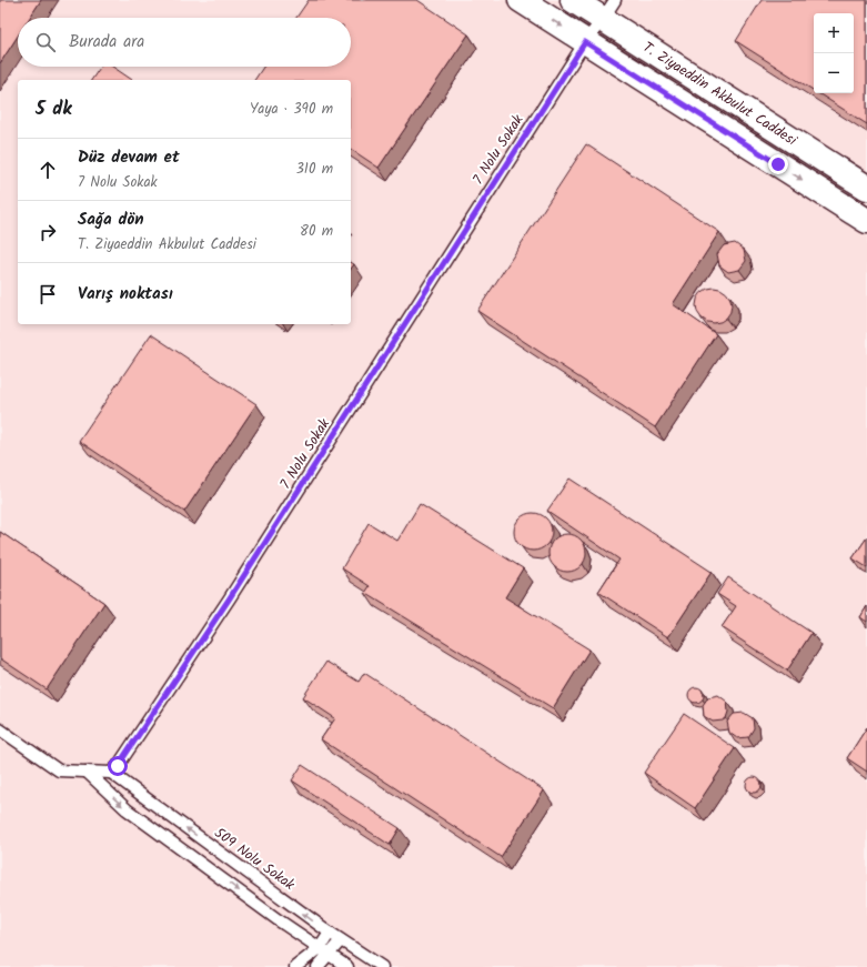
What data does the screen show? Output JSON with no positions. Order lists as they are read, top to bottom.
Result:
{
  "streets": {
    "street": ["T. Ziyaeddin Akbulut Caddesi"],
    "lane": ["7 Nolu Sokak", "509 Nolu Sokak"]
  },
  "crossings": [
    ["T. Ziyaeddin Akbulut Caddesi", "7 Nolu Sokak"],
    ["7 Nolu Sokak", "509 Nolu Sokak"]
  ],
  "page": {
    "map_buttons": ["+", "−"],
    "search": "Burada ara",
    "heading": ["5 dk", "Yaya · 390 m"],
    "list": [
      ["Düz devam et", "7 Nolu Sokak", "310 m"],
      ["Sağa dön", "T. Ziyaeddin Akbulut Caddesi", "80 m"],
      "Varış noktası"
    ]
  }
}
